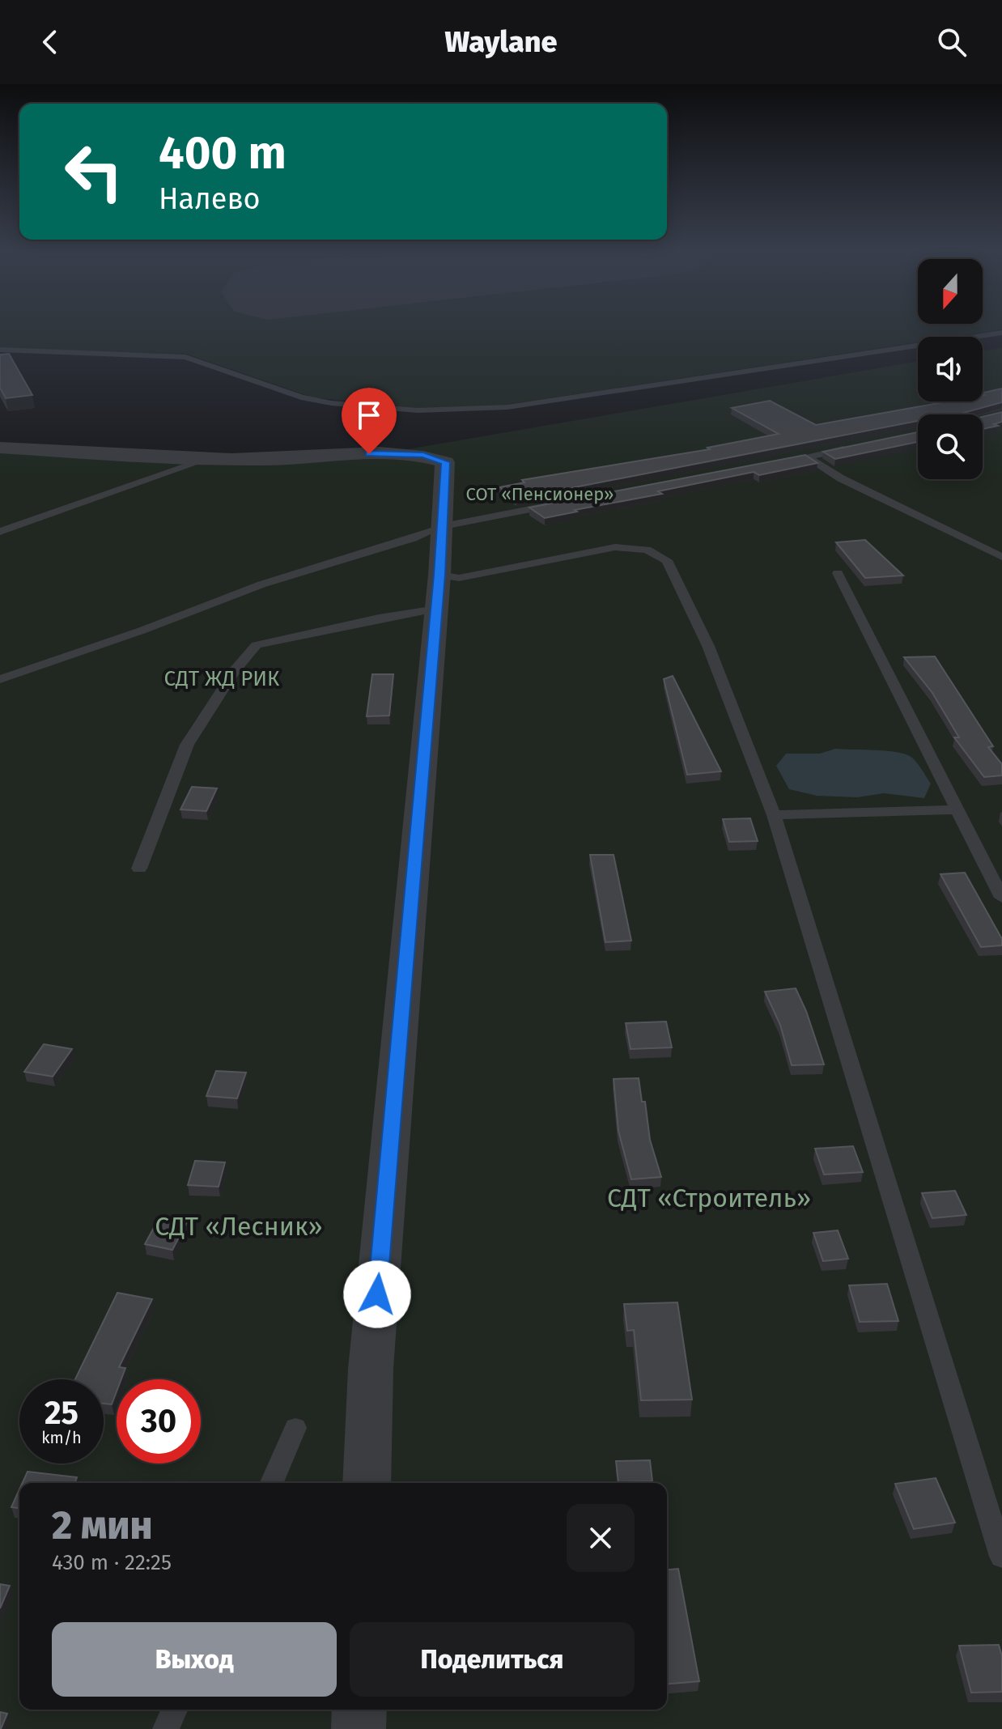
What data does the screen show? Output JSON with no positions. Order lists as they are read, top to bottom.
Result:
{
  "parks": [
    "СОТ «Пенсионер»",
    "СДТ ЖД РИК",
    "СДТ «Строитель»",
    "СДТ «Лесник»"
  ],
  "north": "bottom",
  "page": {
    "header": "Waylane",
    "turn": ["400 m", "Налево"],
    "speed": "25 km/h",
    "limit": "30",
    "heading": ["2 мин", "430 m · 22:25"],
    "buttons": ["Выход", "Поделиться"]
  }
}
